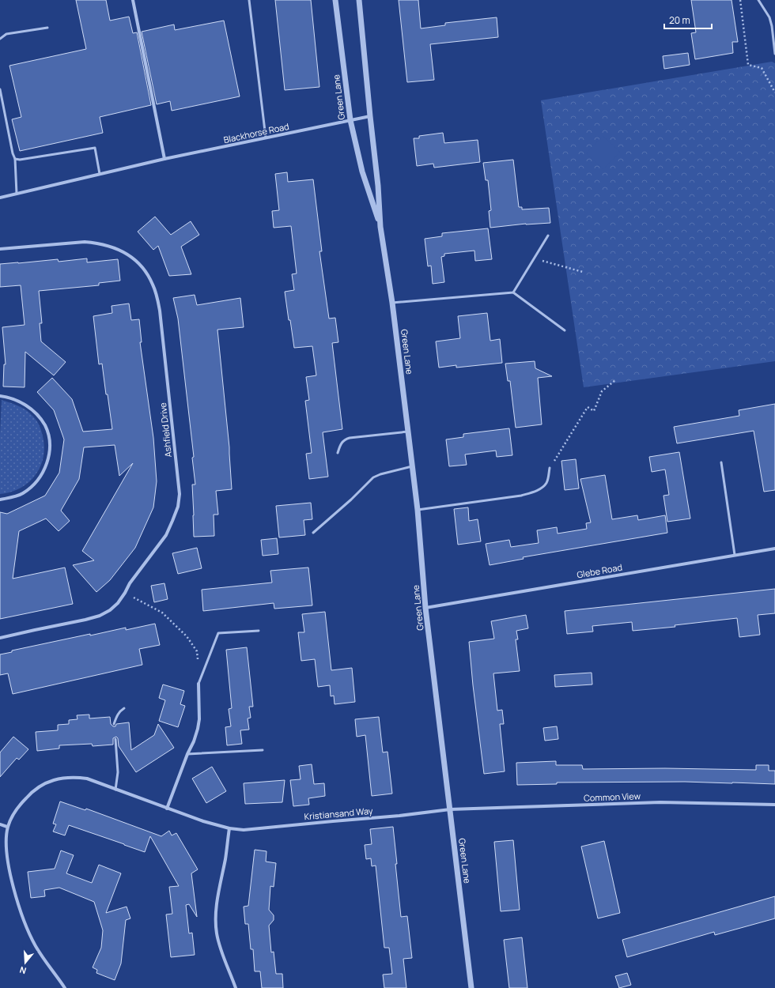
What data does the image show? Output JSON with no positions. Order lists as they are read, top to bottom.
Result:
{
  "streets": {
    "street": [
      "Green Lane",
      "Blackhorse Road",
      "Ashfield Drive",
      "Glebe Road",
      "Common View",
      "Kristiansand Way"
    ]
  },
  "crossings": [
    ["Green Lane", "Blackhorse Road"],
    ["Green Lane", "Glebe Road"],
    ["Green Lane", "Common View"],
    ["Green Lane", "Kristiansand Way"],
    ["Common View", "Kristiansand Way"]
  ],
  "scale_bar": "20 m",
  "north": "bottom"
}
